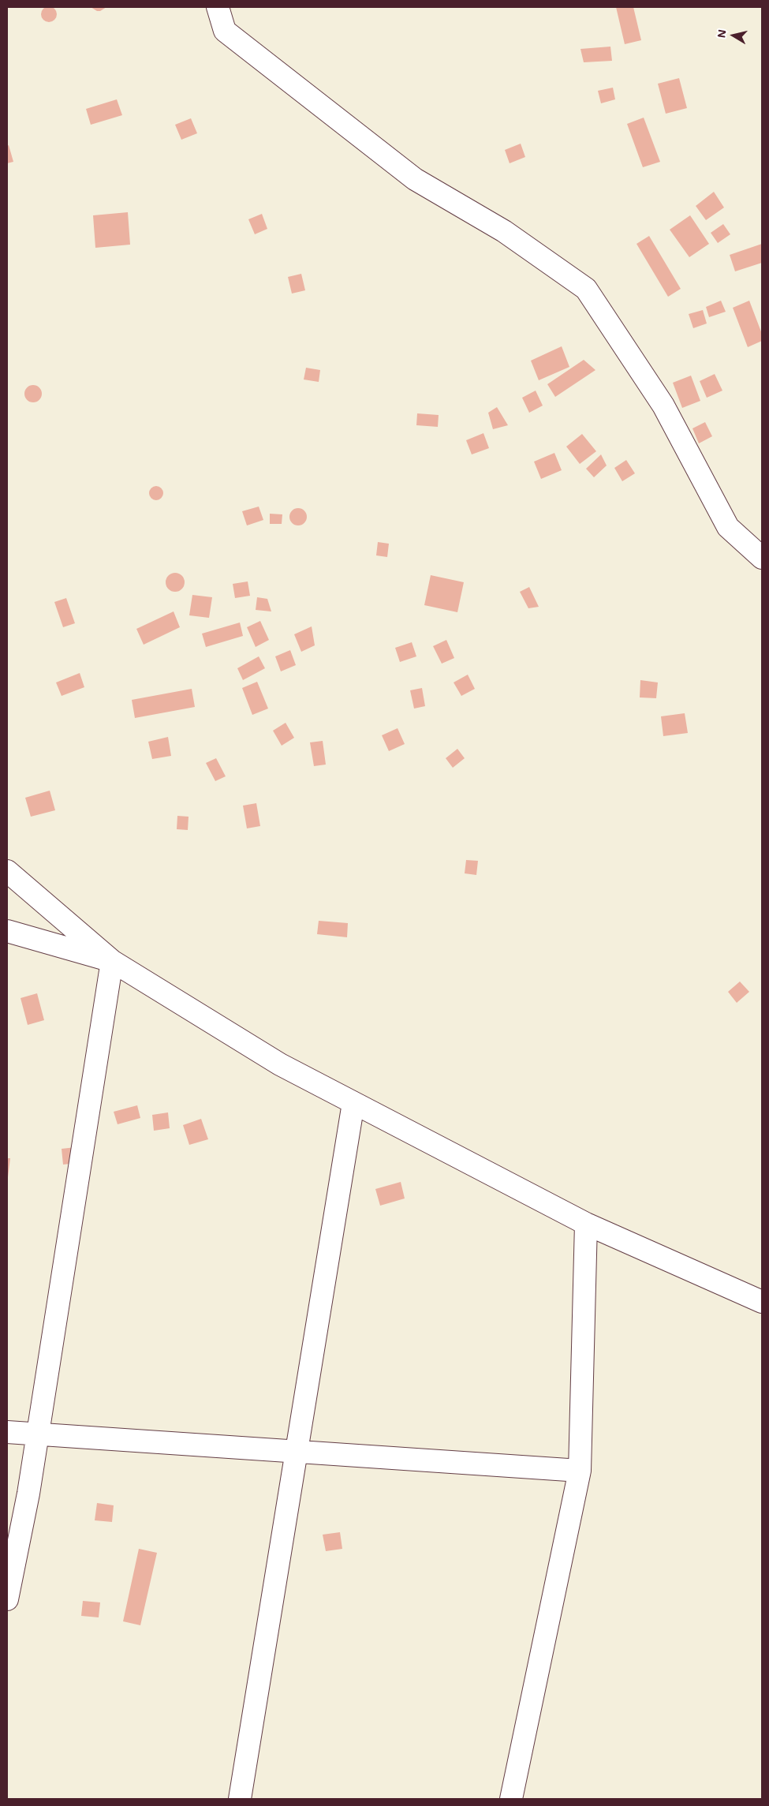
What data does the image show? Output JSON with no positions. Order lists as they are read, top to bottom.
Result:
{
  "north": "left"
}
